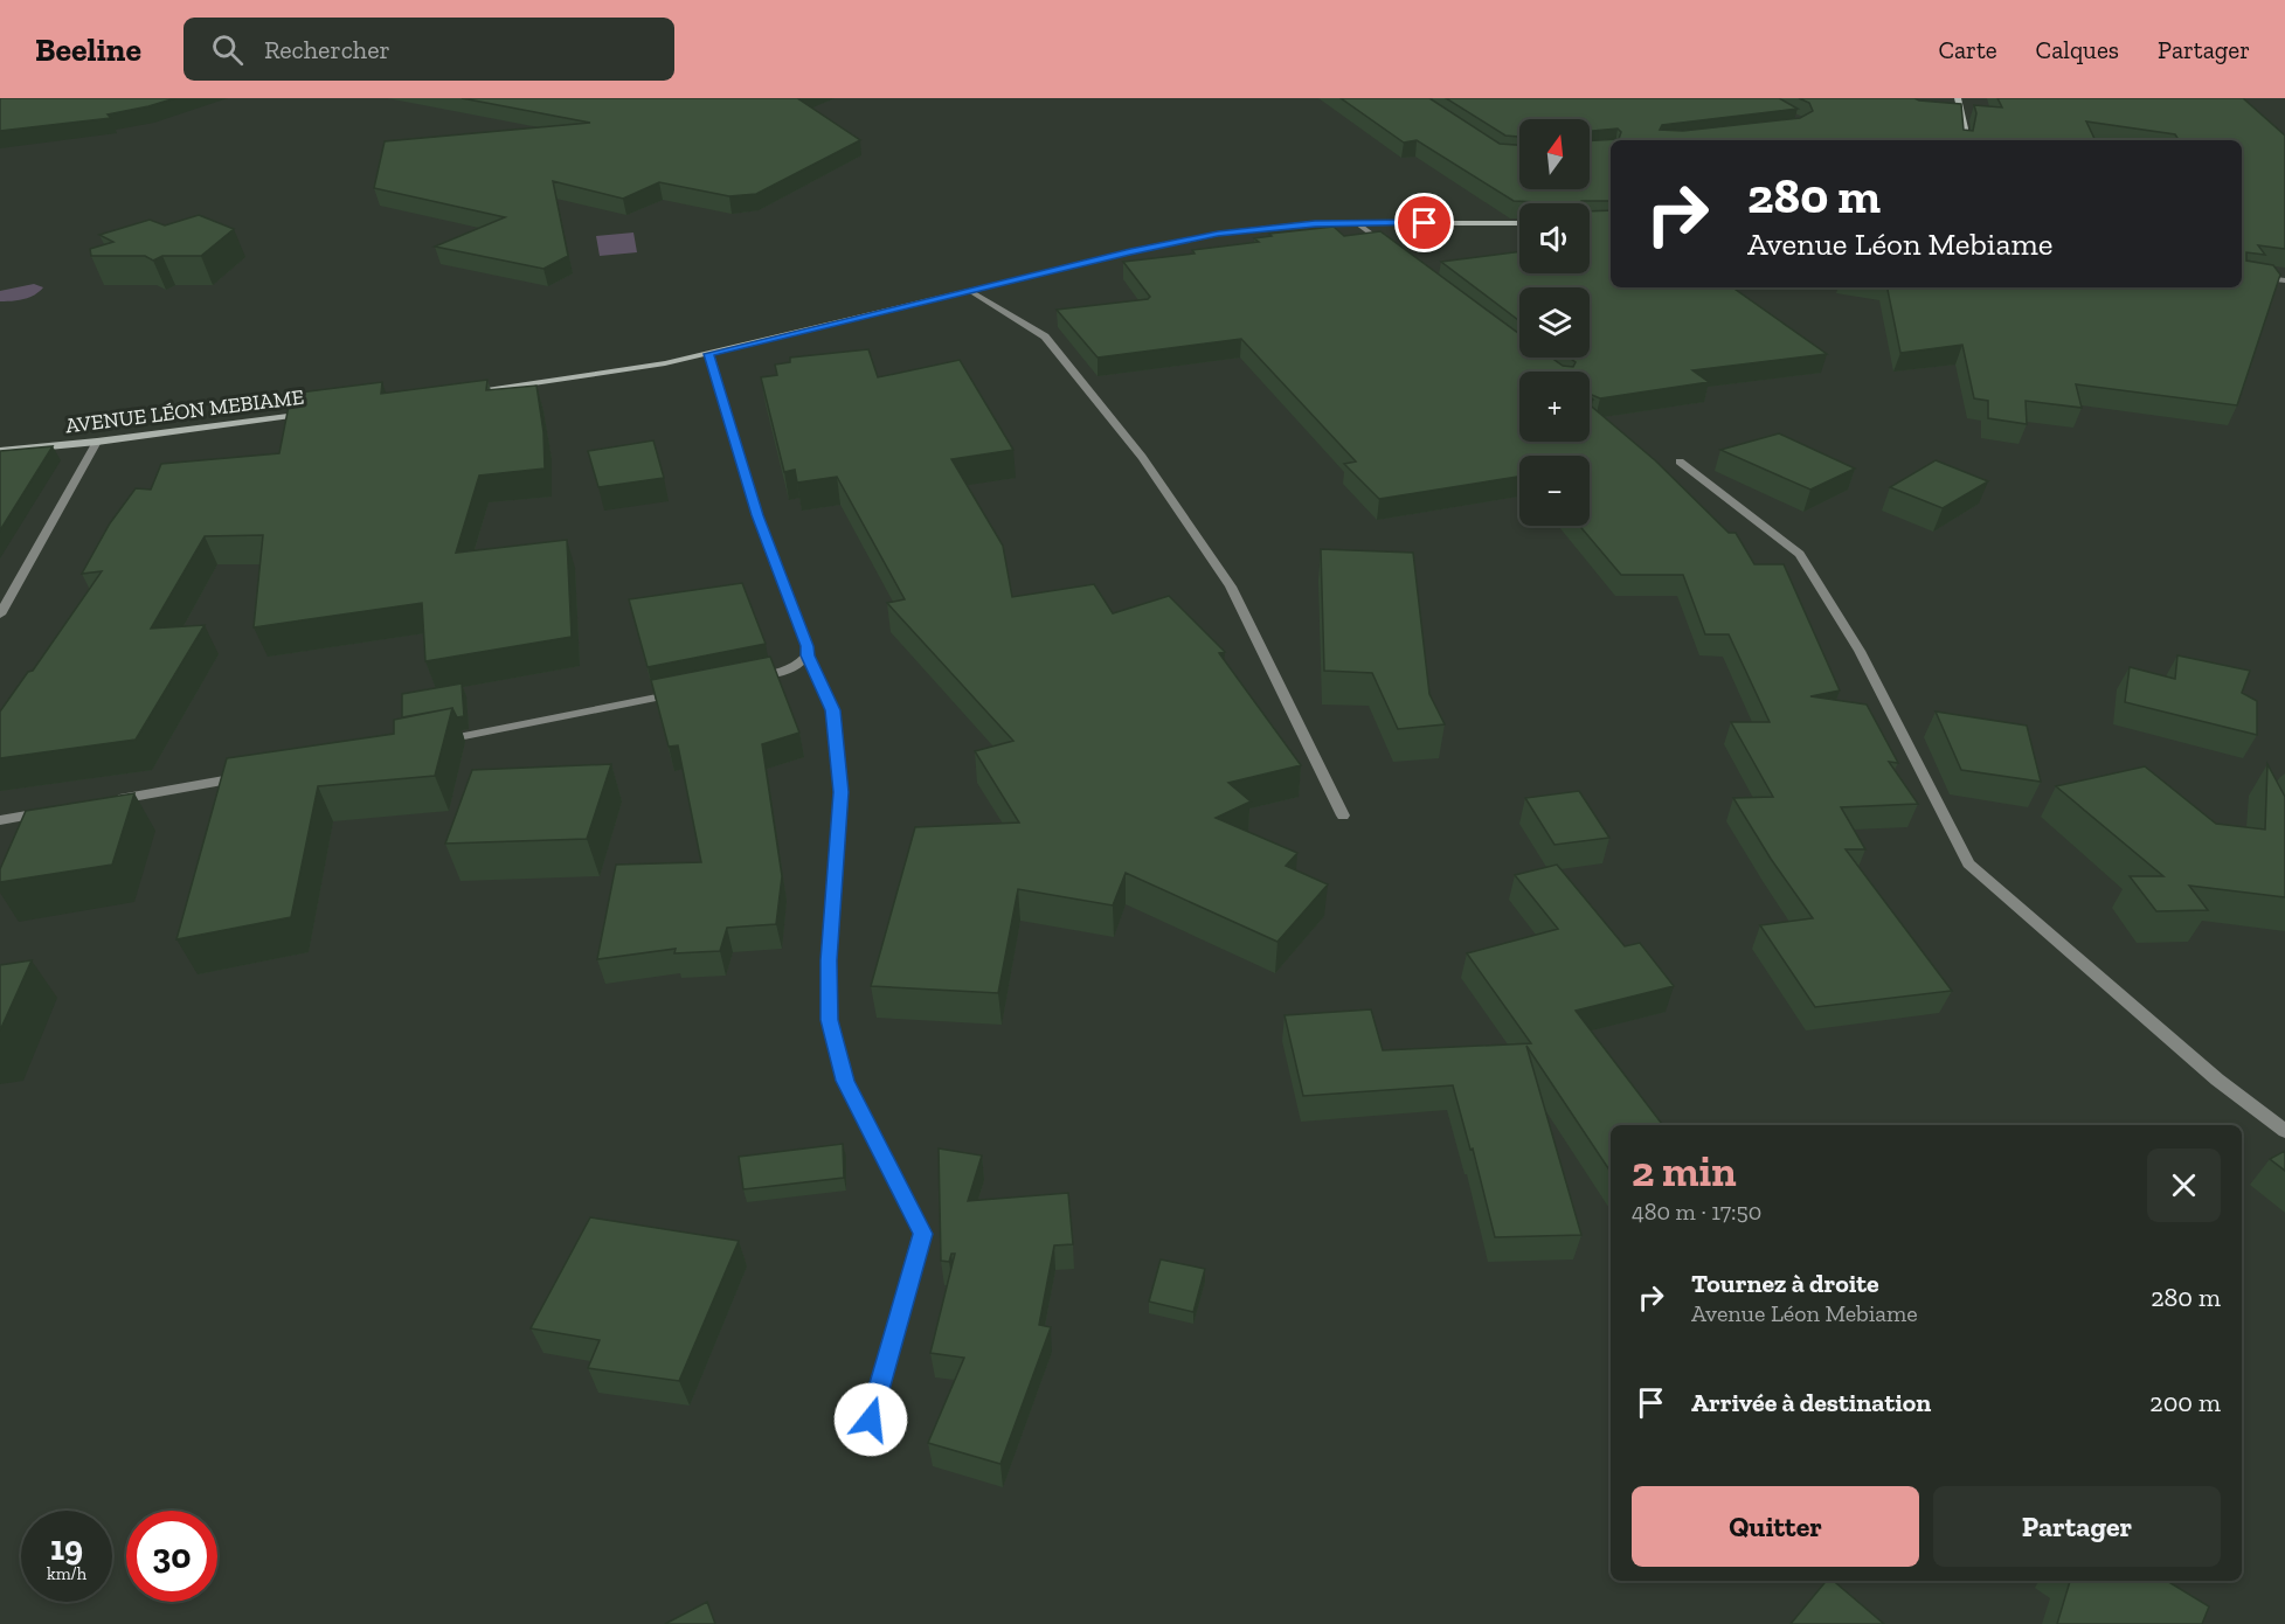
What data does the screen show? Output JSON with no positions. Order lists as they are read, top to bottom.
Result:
{
  "streets": {
    "street": ["AVENUE LÉON MEBIAME"]
  },
  "north": "top",
  "page": {
    "header": "Beeline",
    "search": "Rechercher",
    "nav": ["Carte", "Calques", "Partager"],
    "map_buttons": ["+", "−"],
    "turn": ["280 m", "Avenue Léon Mebiame"],
    "heading": ["2 min", "480 m · 17:50"],
    "list": [
      {
        "name": "Tournez à droite",
        "note": "Avenue Léon Mebiame",
        "value": "280 m"
      },
      {
        "name": "Arrivée à destination",
        "value": "200 m"
      }
    ],
    "buttons": ["Quitter", "Partager"],
    "speed": "19 km/h",
    "limit": "30"
  }
}
